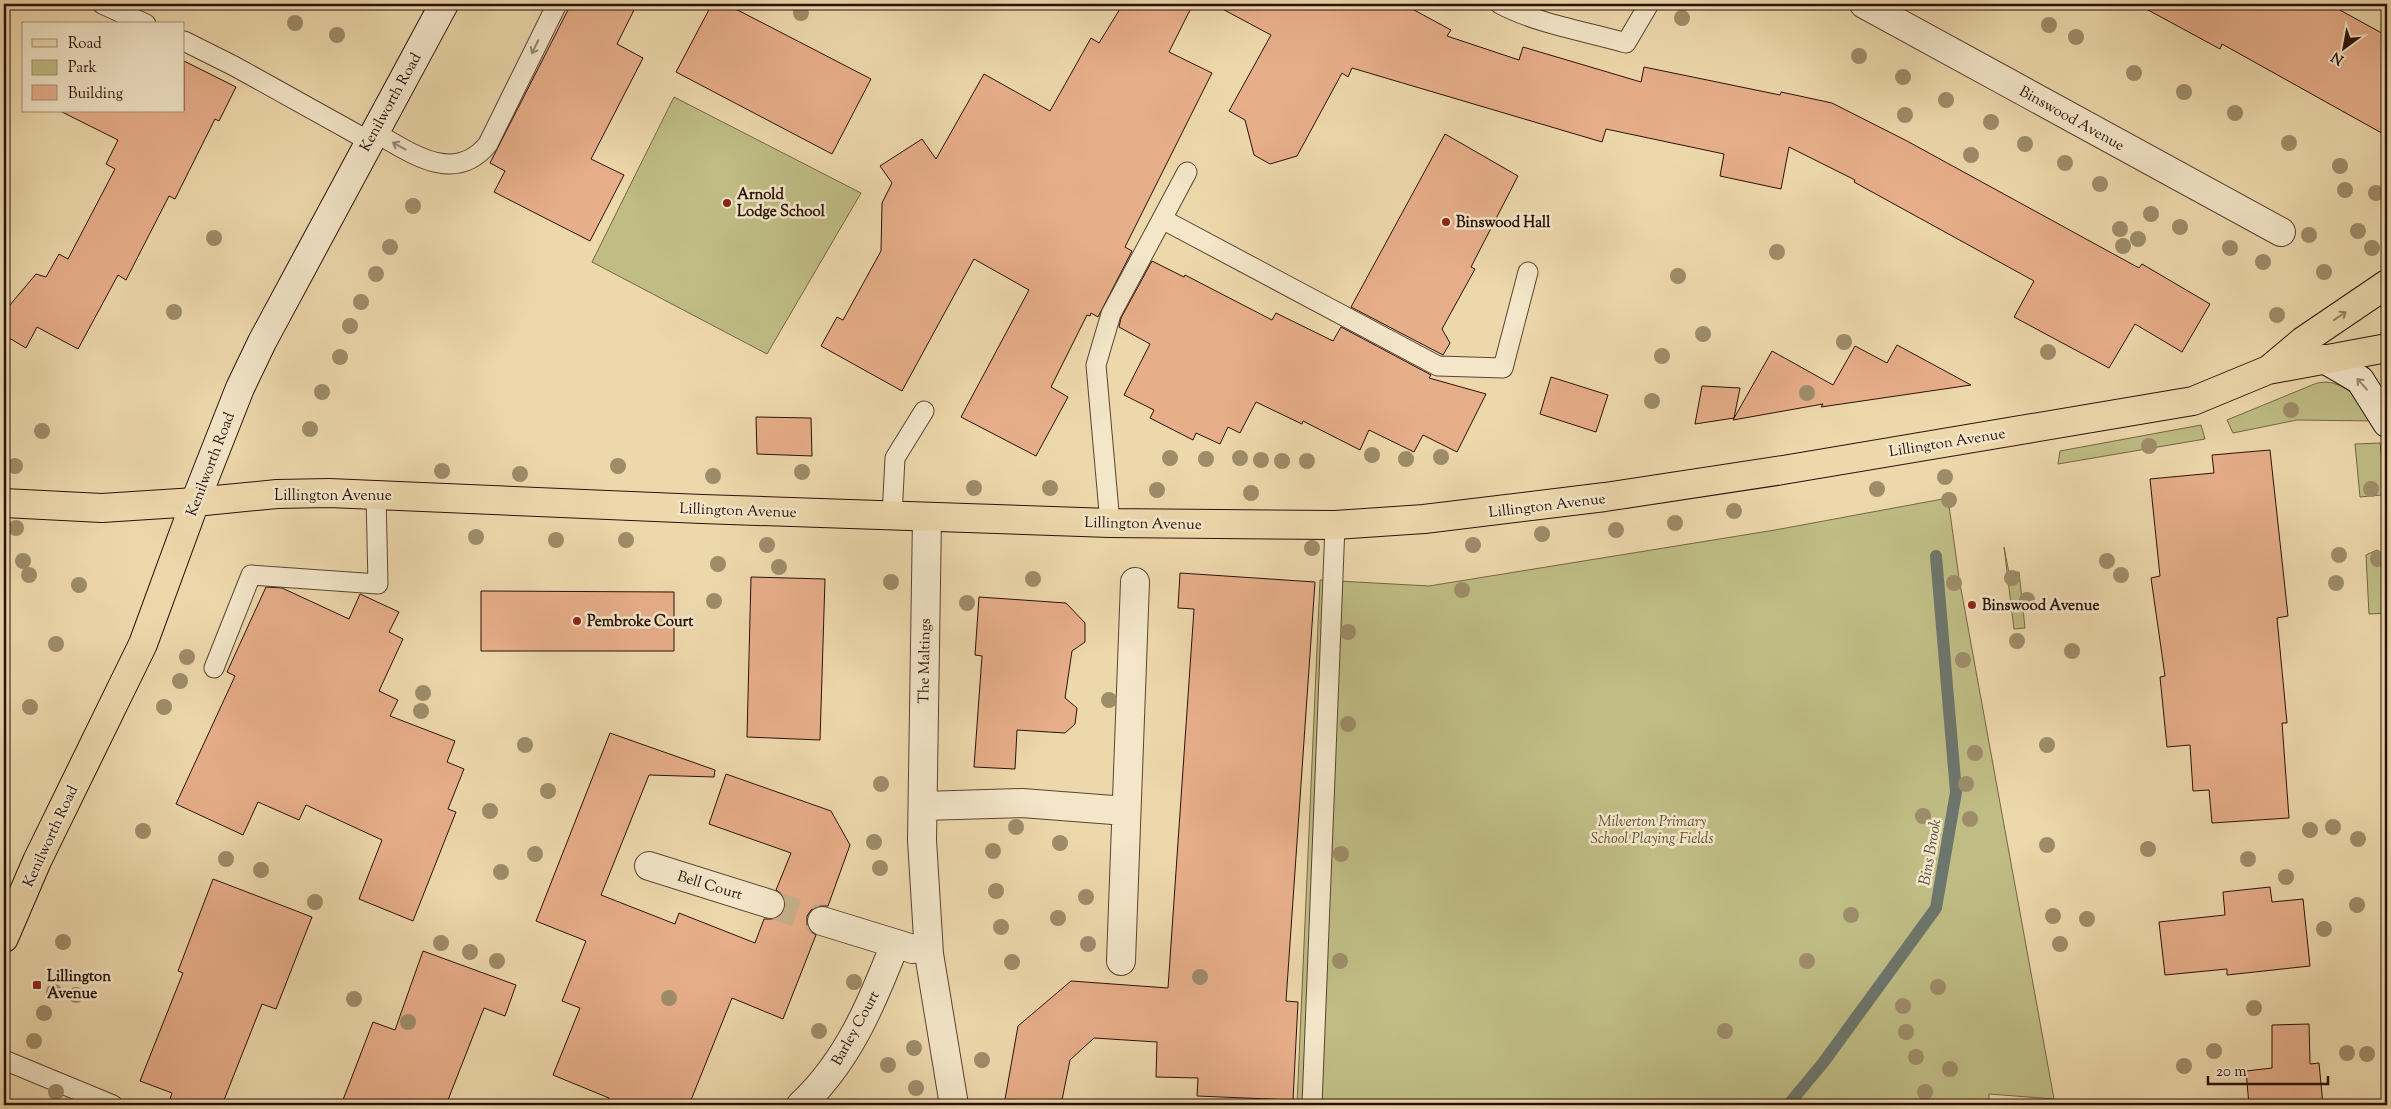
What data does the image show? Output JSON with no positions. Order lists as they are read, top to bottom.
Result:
{
  "streets": {
    "main road": ["Kenilworth Road", "Lillington Avenue"],
    "street": [
      "Binswood Avenue",
      "The Maltings",
      "Bell Court",
      "Barley Court"
    ]
  },
  "crossings": [
    ["Kenilworth Road", "Lillington Avenue"],
    ["Lillington Avenue", "The Maltings"]
  ],
  "water": ["Bins Brook"],
  "parks": ["Milverton Primary School Playing Fields"],
  "places": {
    "other": [
      "Arnold Lodge School",
      "Binswood Hall",
      "Binswood Avenue",
      "Pembroke Court"
    ],
    "transit": ["Lillington Avenue"]
  },
  "legend": ["Road", "Park", "Building"],
  "scale_bar": "20 m",
  "north": "bottom left"
}
